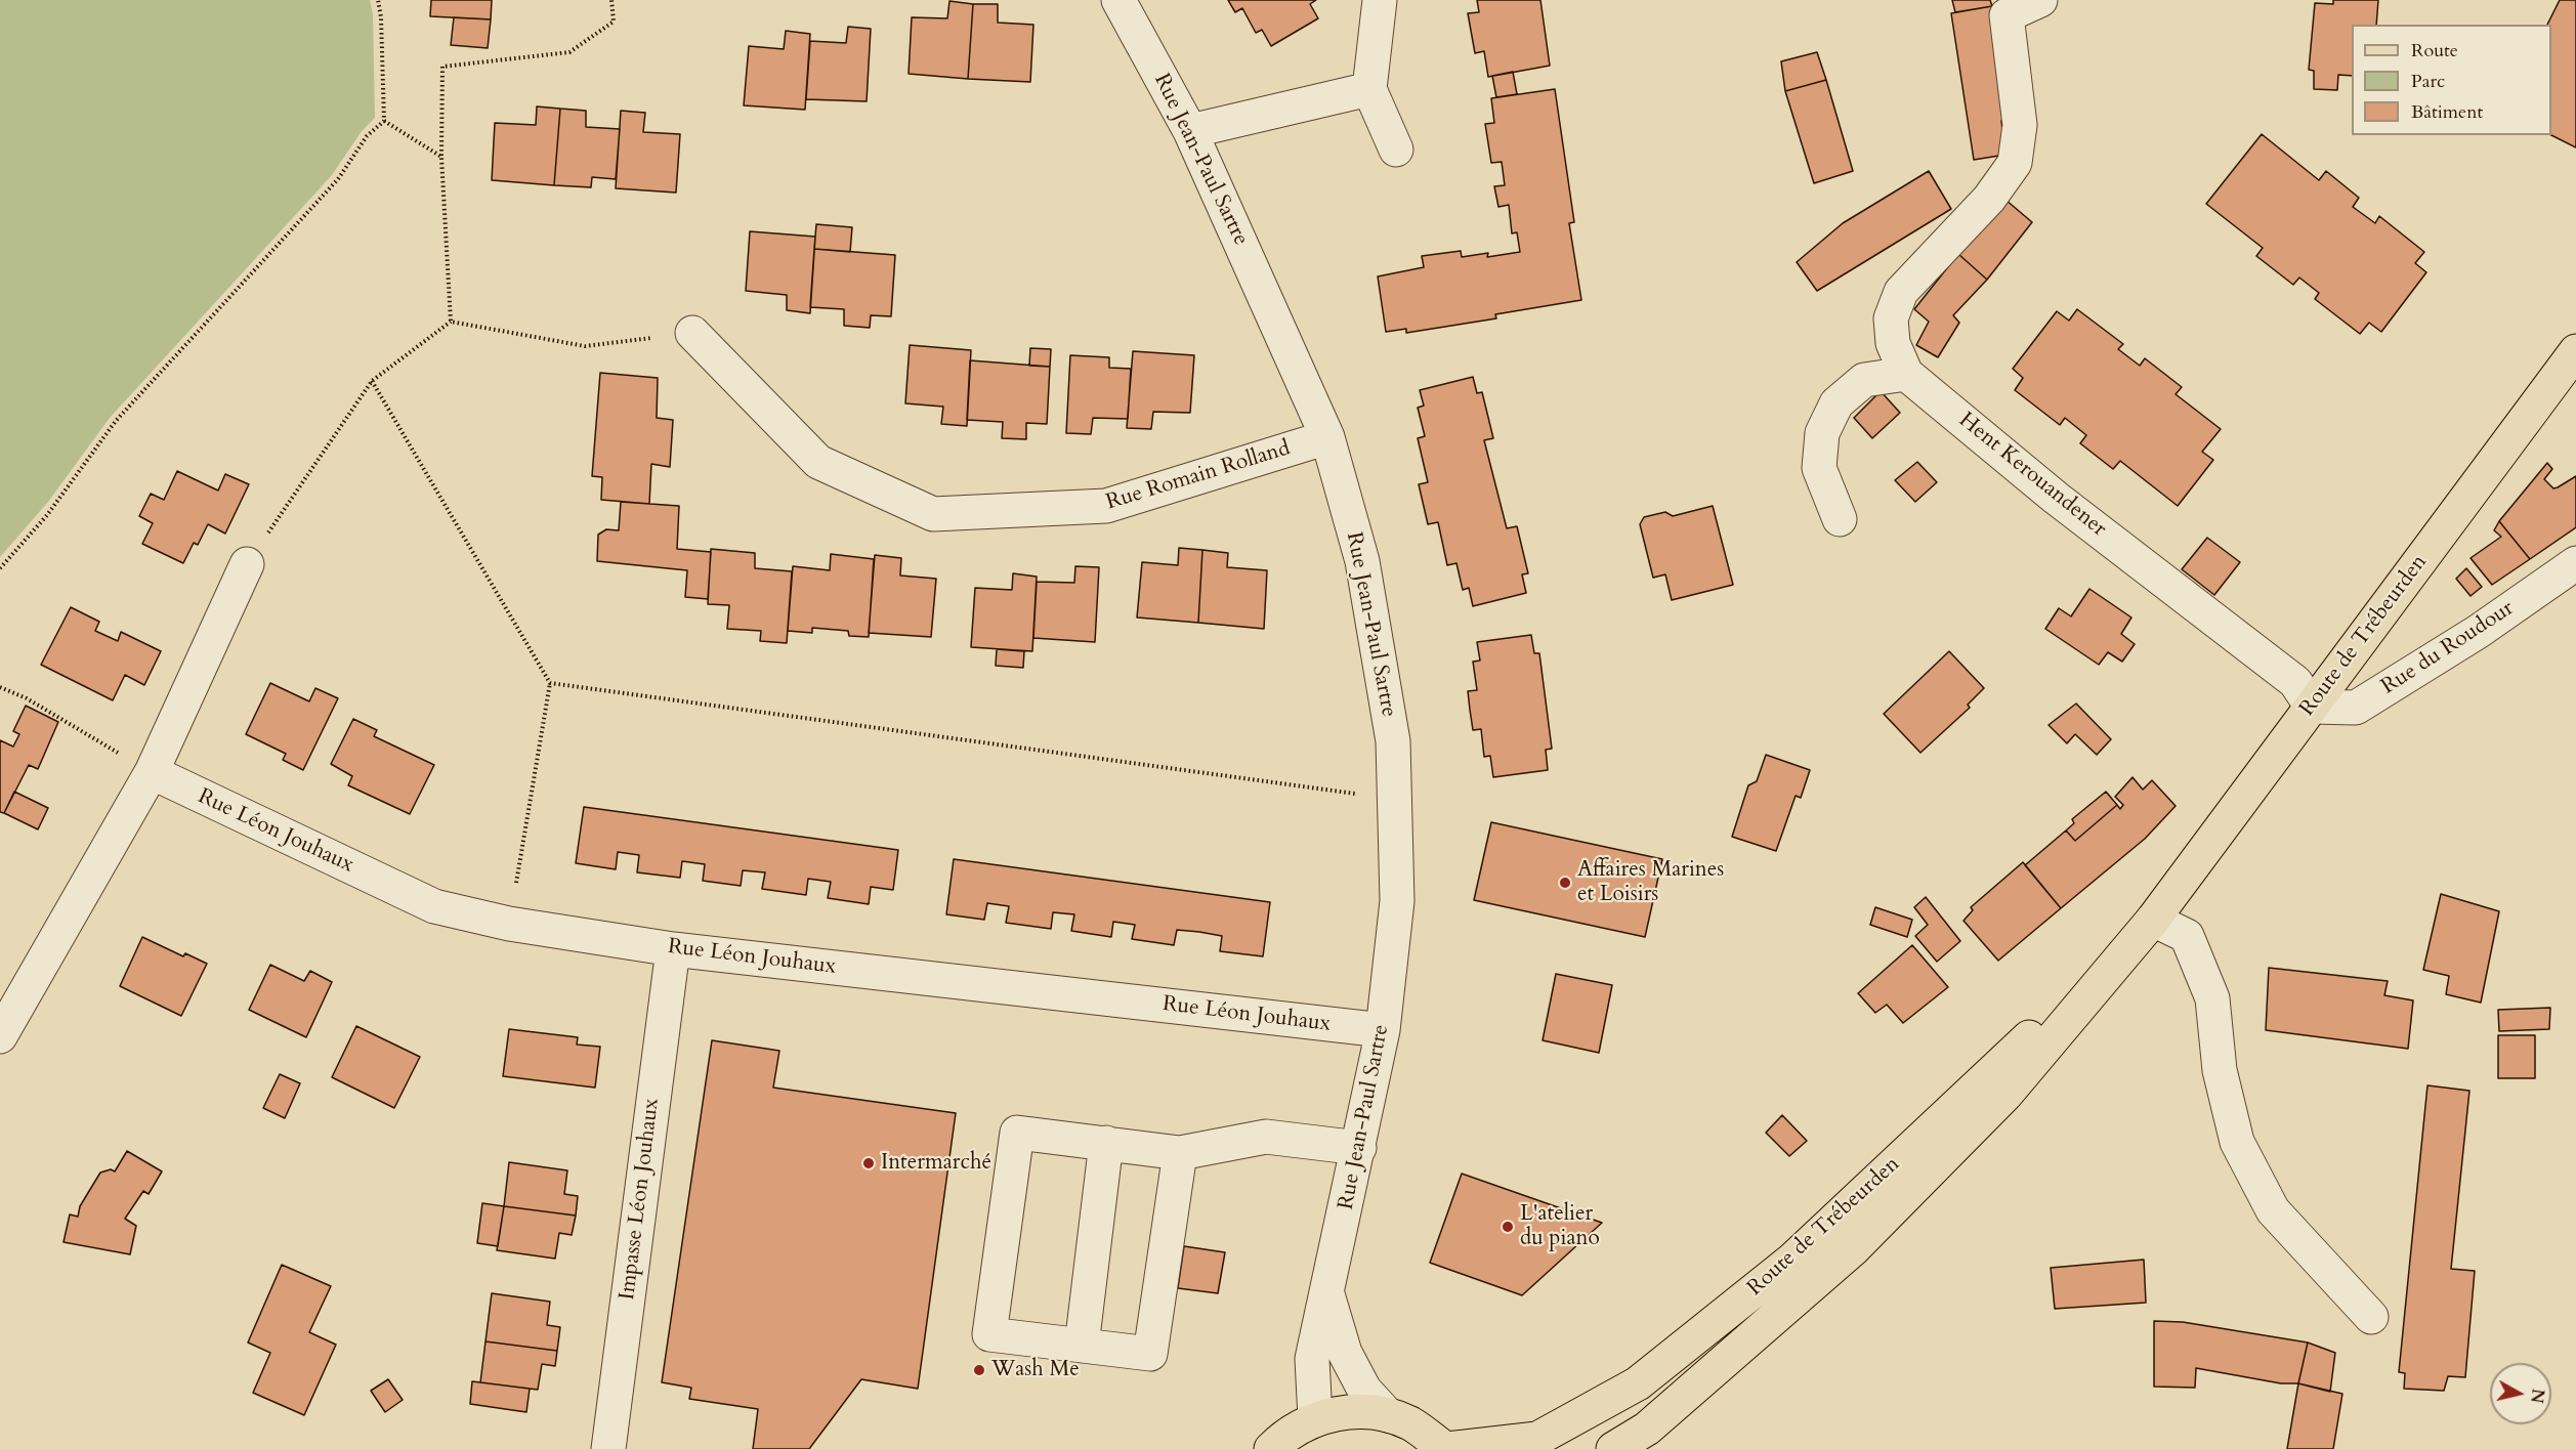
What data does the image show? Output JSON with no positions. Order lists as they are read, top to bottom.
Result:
{
  "streets": {
    "main road": ["Route de Trébeurden"],
    "street": [
      "Rue Jean-Paul Sartre",
      "Hent Kerouandener",
      "Rue Romain Rolland",
      "Rue du Roudour",
      "Rue Léon Jouhaux",
      "Impasse Léon Jouhaux"
    ]
  },
  "crossings": [
    ["Rue Jean-Paul Sartre", "Rue Romain Rolland"],
    ["Rue Jean-Paul Sartre", "Rue Léon Jouhaux"],
    ["Hent Kerouandener", "Route de Trébeurden"],
    ["Hent Kerouandener", "Rue du Roudour"],
    ["Route de Trébeurden", "Rue du Roudour"],
    ["Rue Léon Jouhaux", "Impasse Léon Jouhaux"]
  ],
  "places": [
    "Affaires Marines et Loisirs",
    "Intermarché",
    "L'atelier du piano",
    "Wash Me"
  ],
  "legend": ["Route", "Parc", "Bâtiment"],
  "north": "right"
}
